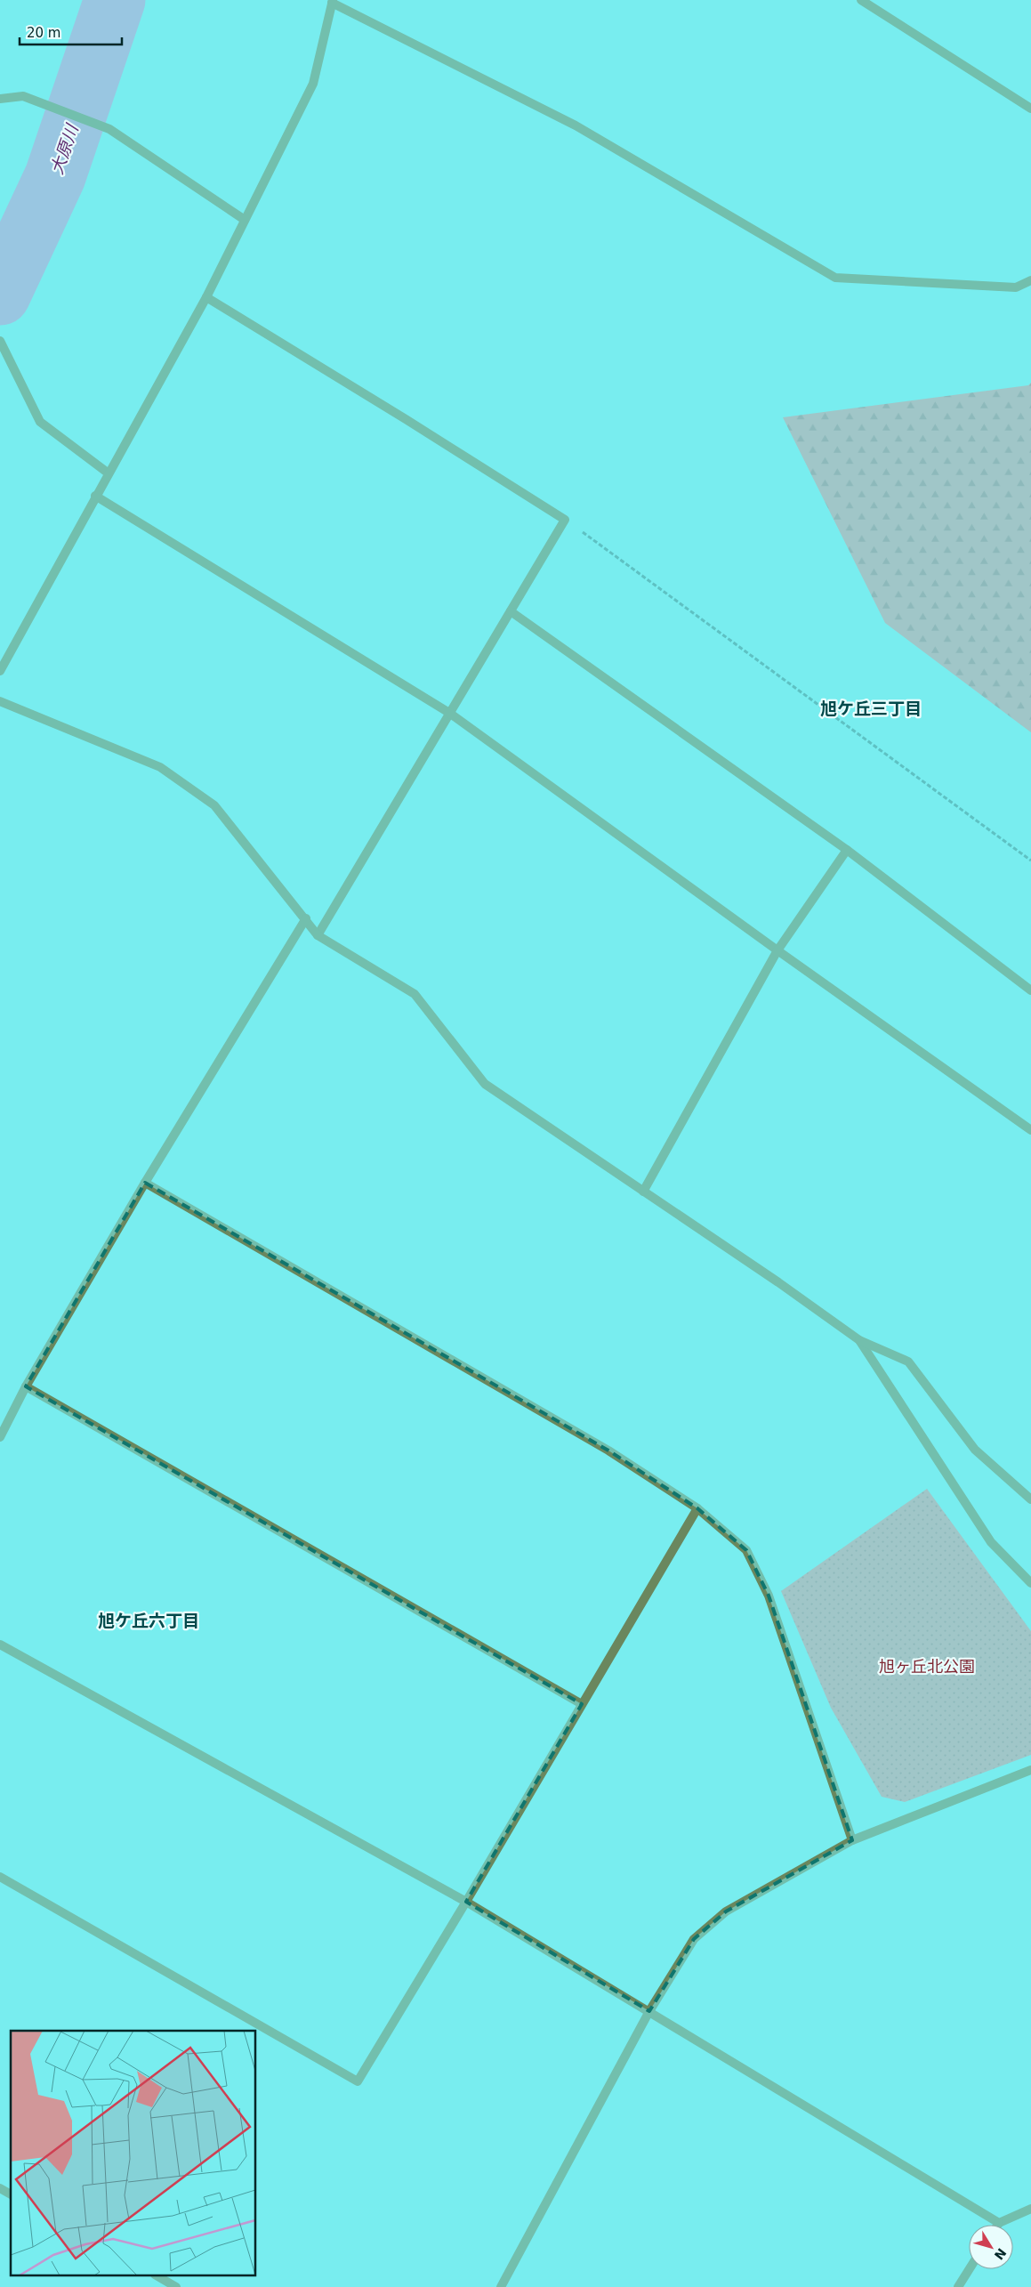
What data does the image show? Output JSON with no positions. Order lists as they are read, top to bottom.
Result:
{
  "districts": ["旭ケ丘三丁目", "旭ケ丘六丁目"],
  "water": ["大原川"],
  "parks": ["旭ヶ丘北公園"],
  "scale_bar": "20 m",
  "north": "bottom right"
}
